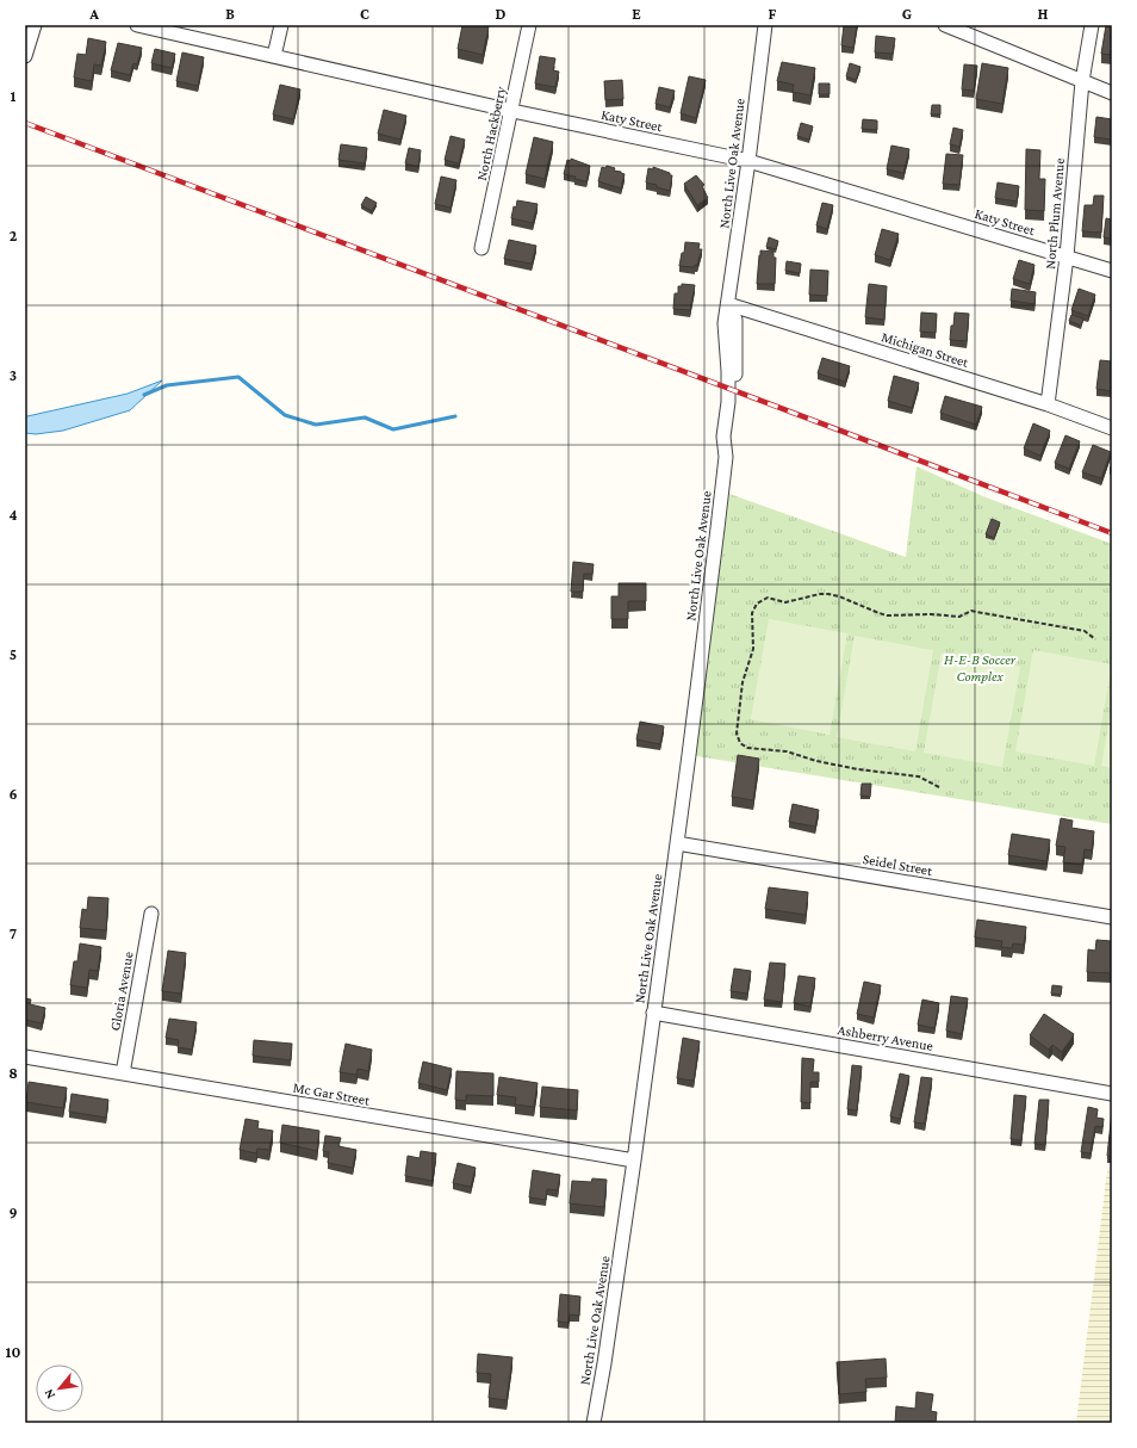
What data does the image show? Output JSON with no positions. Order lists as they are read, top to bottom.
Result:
{
  "streets": {
    "street": [
      "Katy Street",
      "North Hackberry",
      "North Live Oak Avenue",
      "North Plum Avenue",
      "Michigan Street",
      "Seidel Street",
      "Gloria Avenue",
      "Ashberry Avenue",
      "Mc Gar Street"
    ]
  },
  "crossings": [
    ["Katy Street", "North Hackberry"],
    ["Katy Street", "North Live Oak Avenue"],
    ["Katy Street", "North Plum Avenue"],
    ["North Live Oak Avenue", "Michigan Street"],
    ["North Live Oak Avenue", "Seidel Street"],
    ["North Live Oak Avenue", "Ashberry Avenue"],
    ["North Live Oak Avenue", "Mc Gar Street"],
    ["North Plum Avenue", "Michigan Street"],
    ["Gloria Avenue", "Mc Gar Street"]
  ],
  "parks": ["H-E-B Soccer Complex"],
  "north": "bottom left",
  "grid": {
    "columns": [
      "A",
      "B",
      "C",
      "D",
      "E",
      "F",
      "G",
      "H"
    ],
    "rows": [
      "1",
      "2",
      "3",
      "4",
      "5",
      "6",
      "7",
      "8",
      "9",
      "10"
    ]
  }
}
